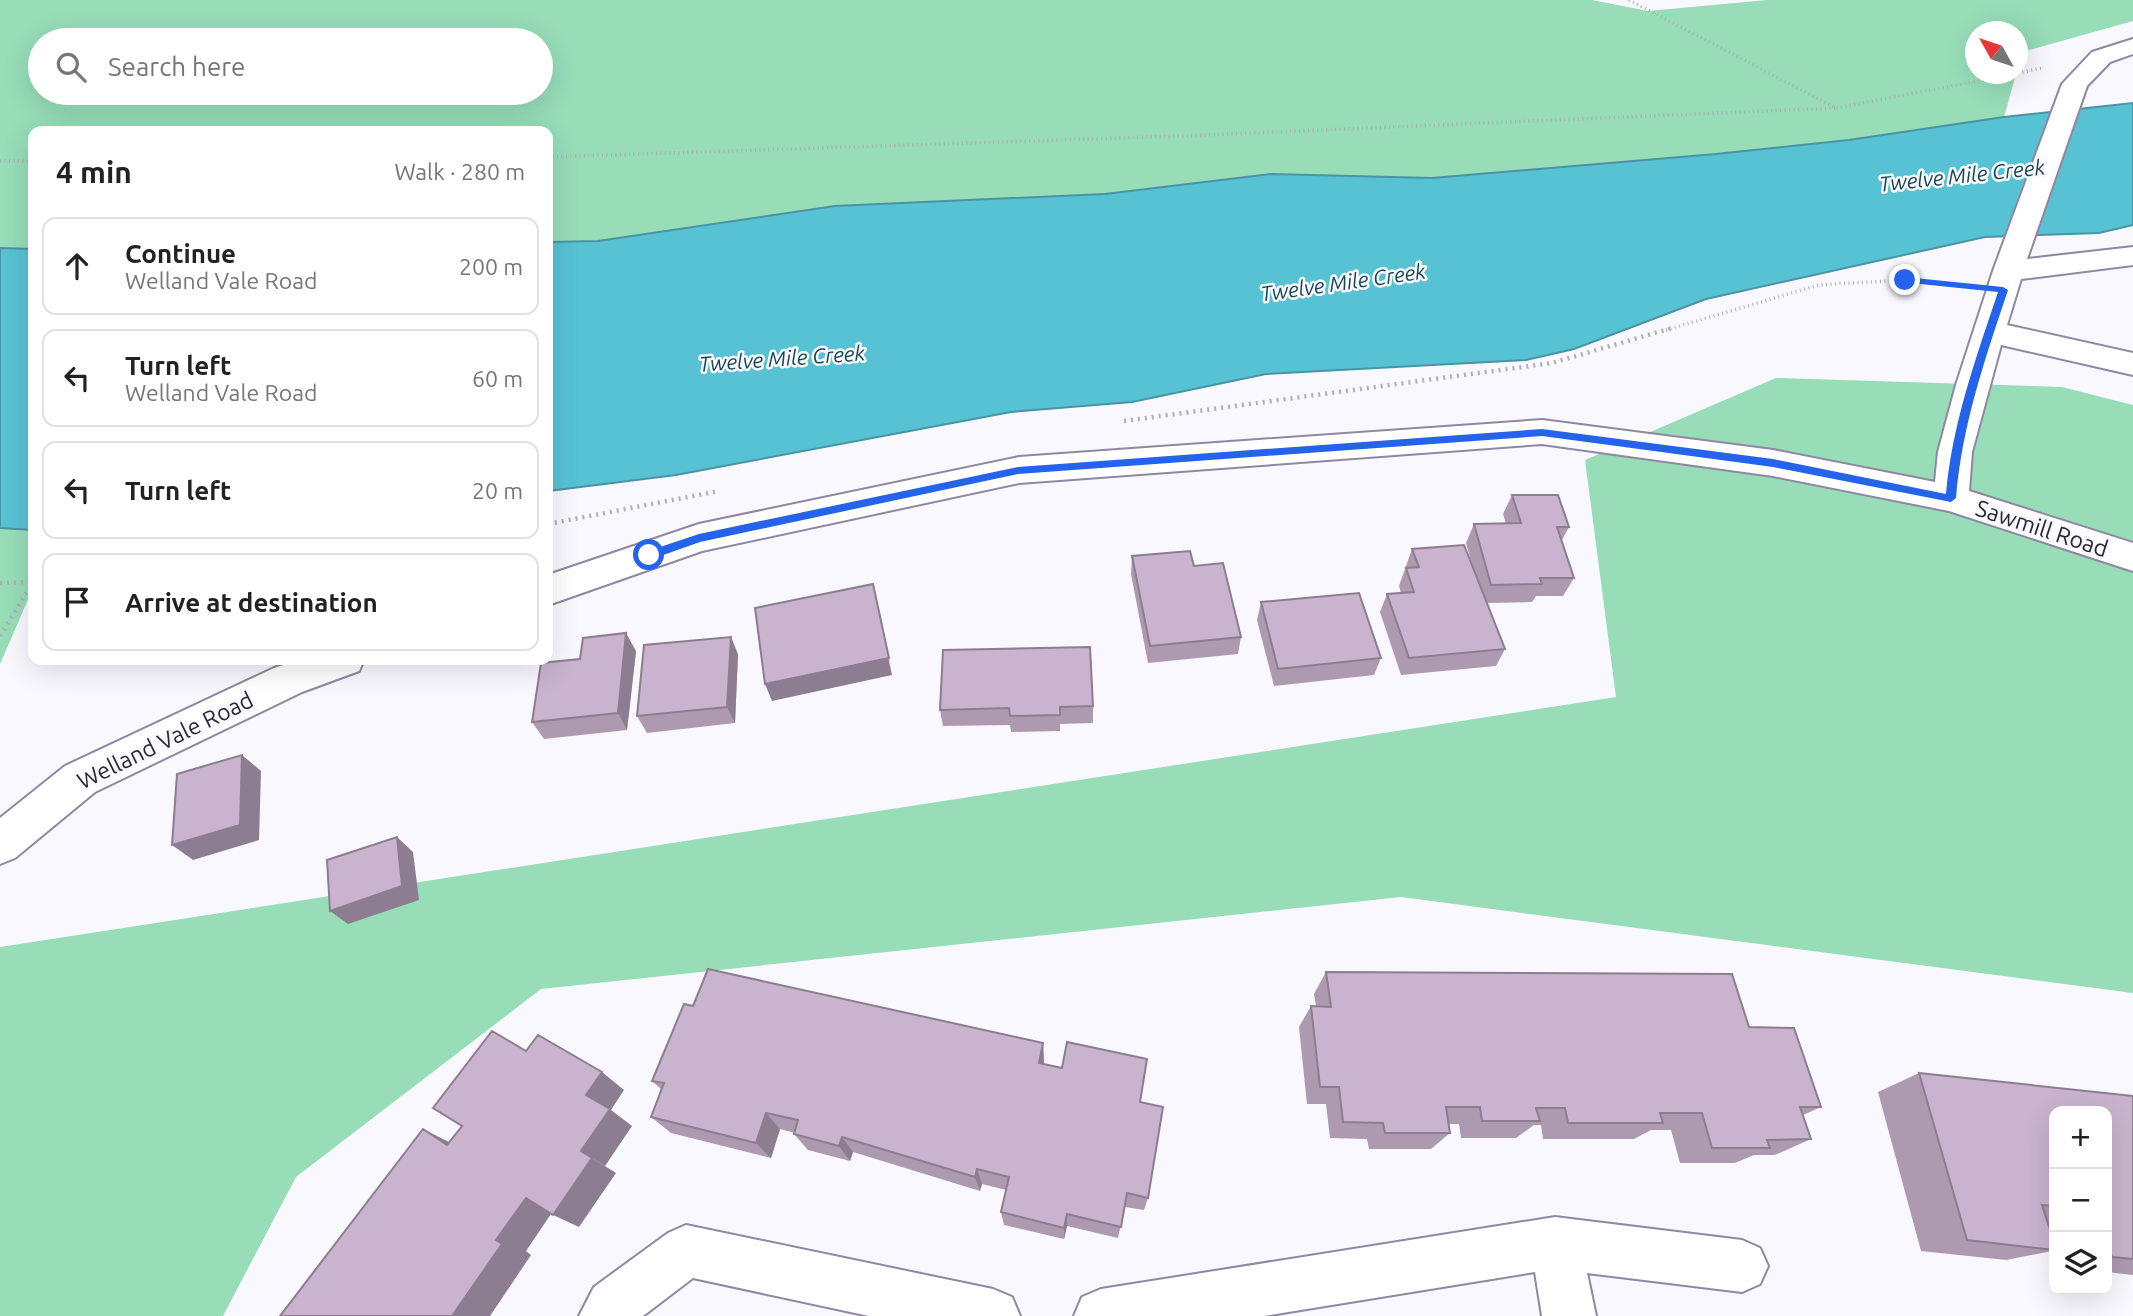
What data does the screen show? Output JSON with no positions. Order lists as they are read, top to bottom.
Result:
{
  "streets": {
    "street": ["Sawmill Road", "Welland Vale Road"]
  },
  "water": ["Twelve Mile Creek"],
  "north": "top left",
  "page": {
    "search": "Search here",
    "heading": ["4 min", "Walk · 280 m"],
    "list": [
      ["Continue", "Welland Vale Road", "200 m"],
      ["Turn left", "Welland Vale Road", "60 m"],
      ["Turn left", "20 m"],
      "Arrive at destination"
    ],
    "map_buttons": ["+", "−"]
  }
}
